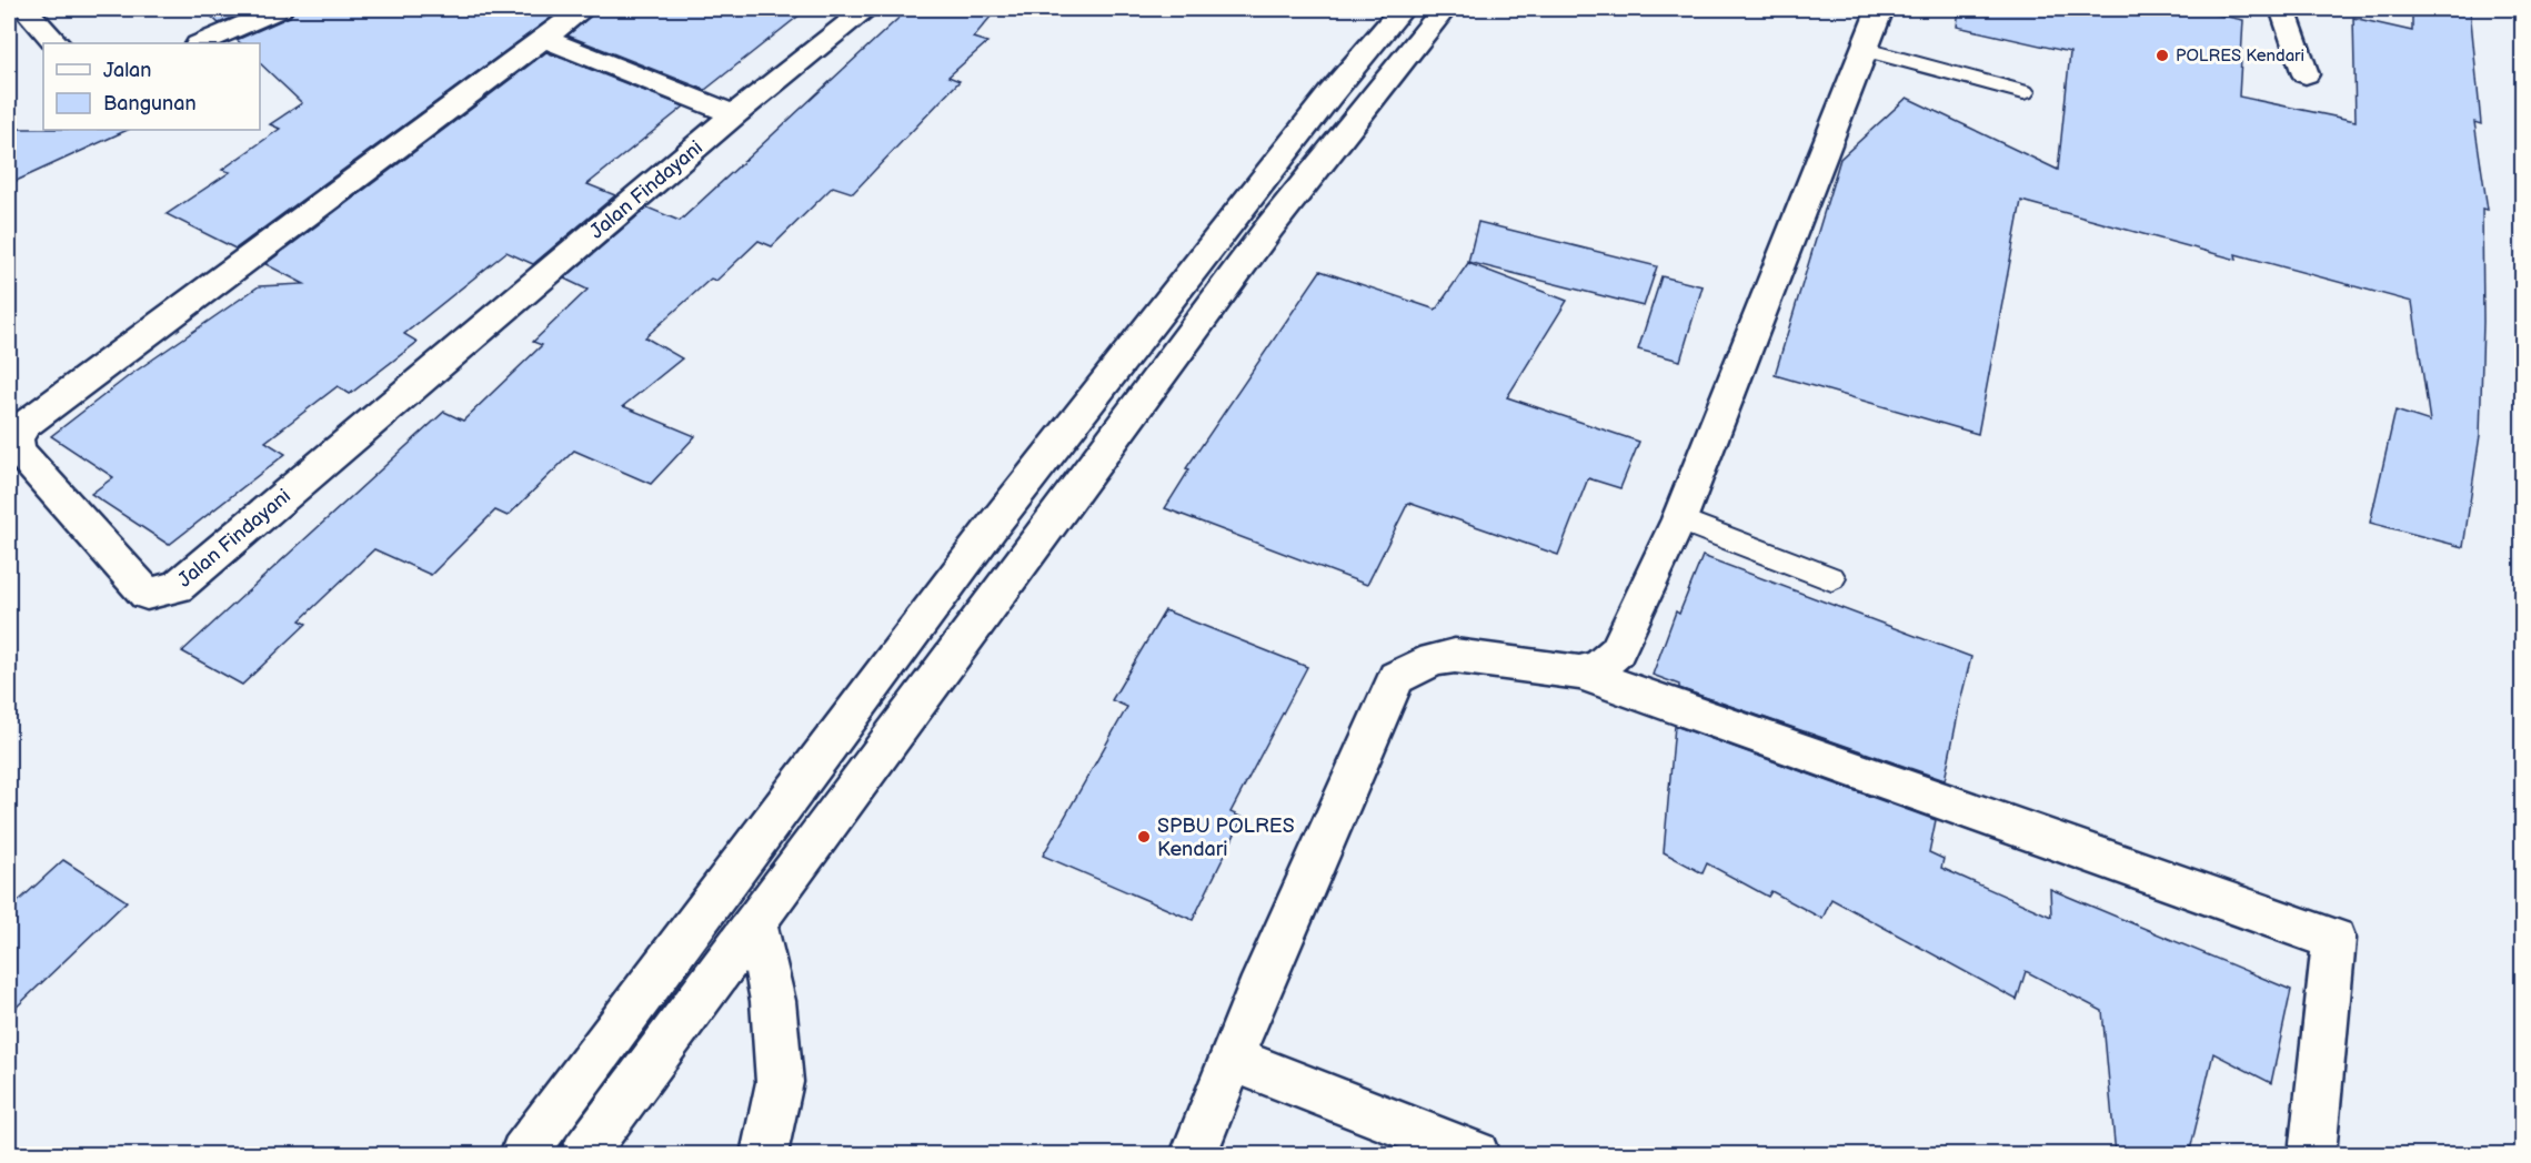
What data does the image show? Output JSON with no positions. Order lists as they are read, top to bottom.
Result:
{
  "streets": {
    "street": ["Jalan Findayani"]
  },
  "places": ["POLRES Kendari", "SPBU POLRES Kendari"],
  "legend": ["Jalan", "Bangunan"]
}
